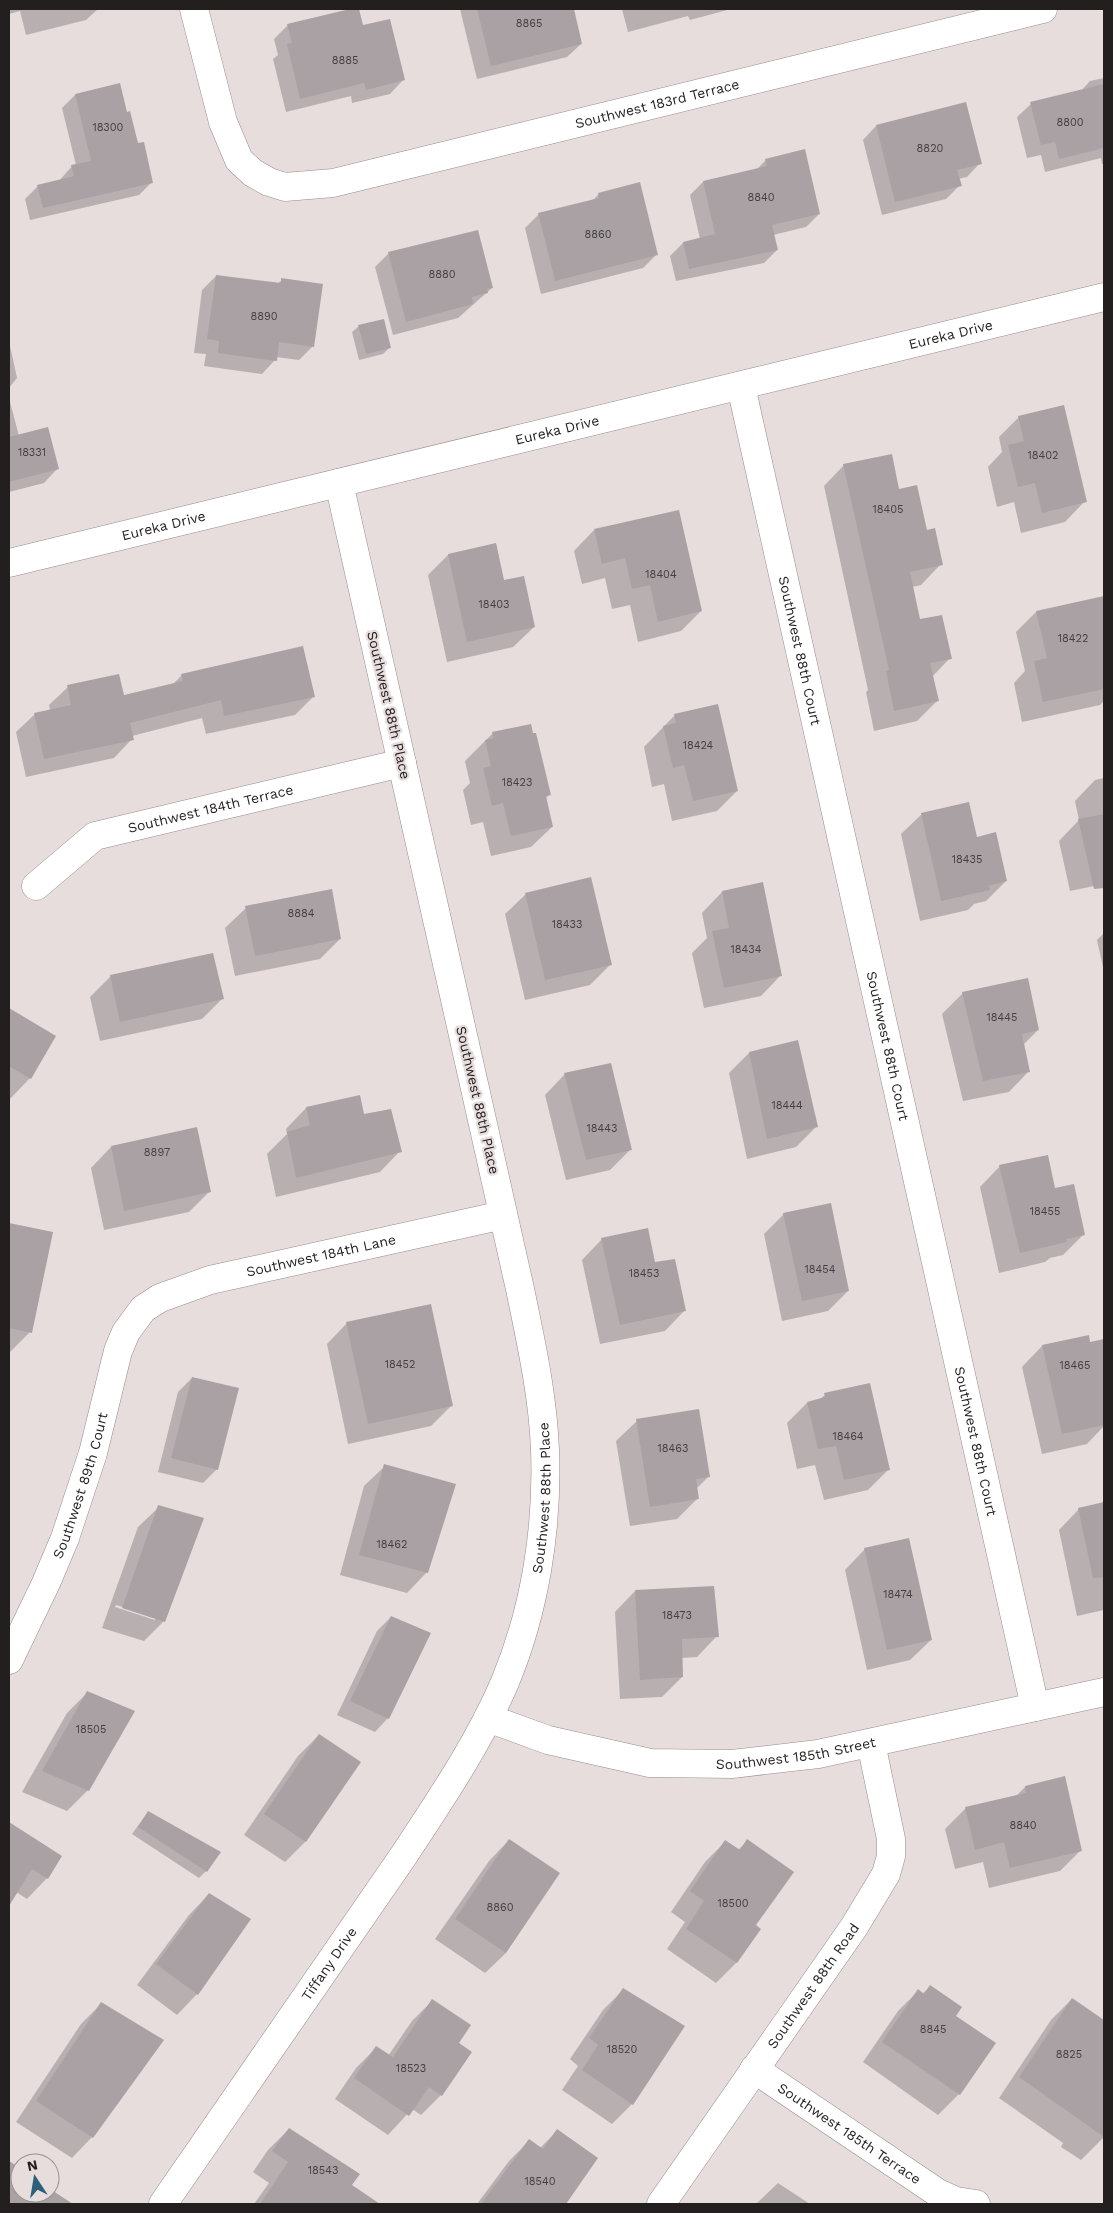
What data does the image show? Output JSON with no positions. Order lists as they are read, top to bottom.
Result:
{
  "streets": {
    "street": [
      "Southwest 183rd Terrace",
      "Eureka Drive",
      "Southwest 88th Court",
      "Southwest 88th Place",
      "Southwest 184th Terrace",
      "Southwest 184th Lane",
      "Southwest 89th Court",
      "Southwest 185th Street",
      "Tiffany Drive",
      "Southwest 88th Road",
      "Southwest 185th Terrace"
    ]
  },
  "crossings": [
    ["Eureka Drive", "Southwest 88th Court"],
    ["Eureka Drive", "Southwest 88th Place"],
    ["Southwest 88th Court", "Southwest 185th Street"],
    ["Southwest 88th Place", "Southwest 184th Terrace"],
    ["Southwest 88th Place", "Southwest 184th Lane"],
    ["Southwest 88th Place", "Southwest 185th Street"],
    ["Southwest 88th Place", "Tiffany Drive"],
    ["Southwest 184th Lane", "Southwest 89th Court"],
    ["Southwest 185th Street", "Tiffany Drive"],
    ["Southwest 185th Street", "Southwest 88th Road"],
    ["Southwest 88th Road", "Southwest 185th Terrace"]
  ],
  "house_numbers": [
    "8865",
    "8885",
    "8800",
    "18300",
    "8820",
    "8840",
    "8860",
    "8880",
    "8890",
    "18331",
    "18402",
    "18405",
    "18404",
    "18403",
    "18422",
    "18424",
    "18423",
    "18435",
    "8884",
    "18433",
    "18434",
    "18445",
    "18444",
    "18443",
    "8897",
    "18455",
    "18454",
    "18453",
    "18452",
    "18465",
    "18464",
    "18463",
    "18462",
    "18474",
    "18473",
    "18505",
    "8840",
    "18500",
    "8860",
    "8845",
    "18520",
    "8825",
    "18523",
    "18543",
    "18540"
  ],
  "north": "top"
}
